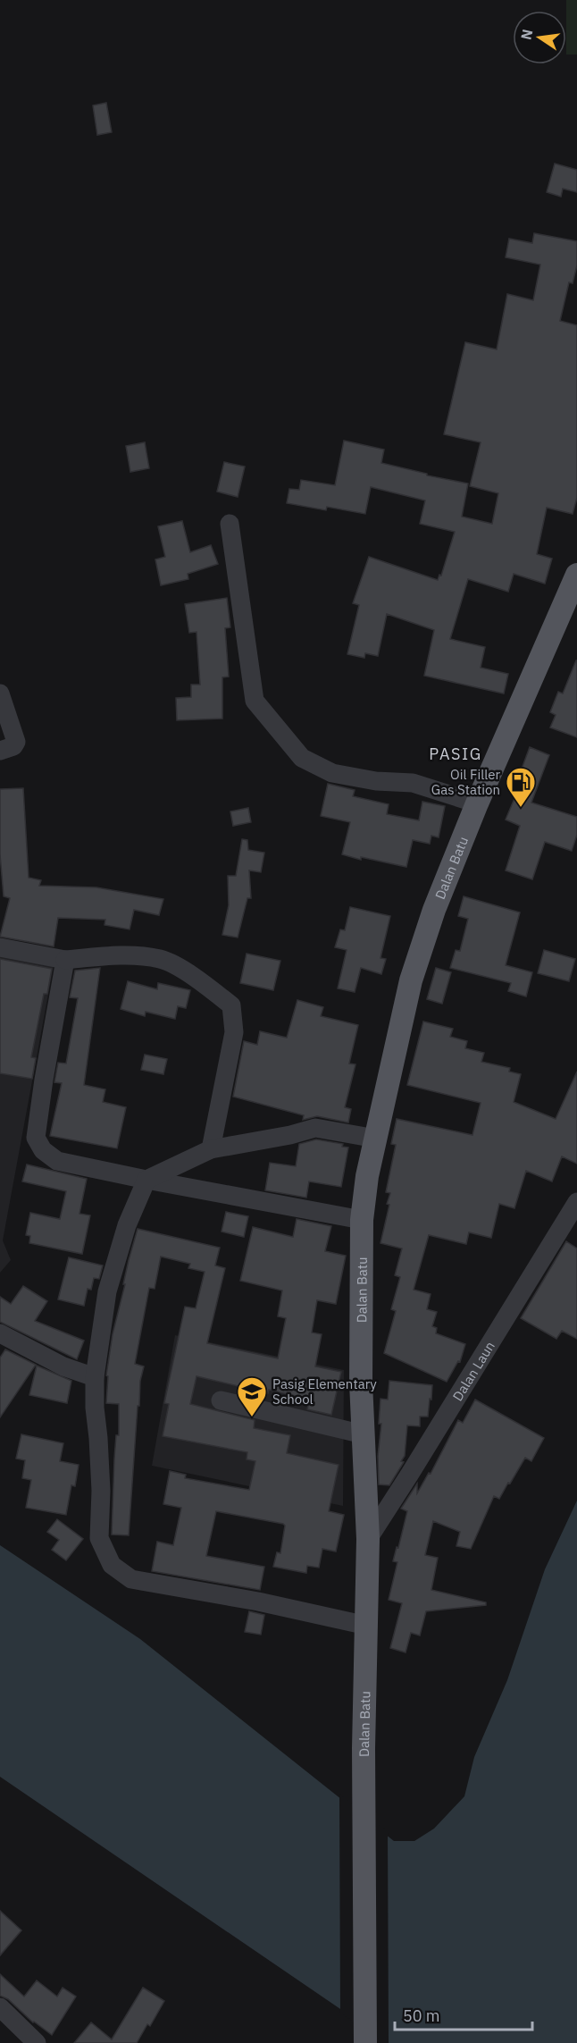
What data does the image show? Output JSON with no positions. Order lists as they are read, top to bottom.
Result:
{
  "streets": {
    "main road": ["Dalan Batu"],
    "street": ["Dalan Laun"]
  },
  "crossings": [
    ["Dalan Batu", "Dalan Laun"]
  ],
  "districts": ["PASIG"],
  "places": {
    "fuel station": ["Oil Filler Gas Station"],
    "school or university": ["Pasig Elementary School"]
  },
  "scale_bar": "50 m",
  "north": "left"
}
